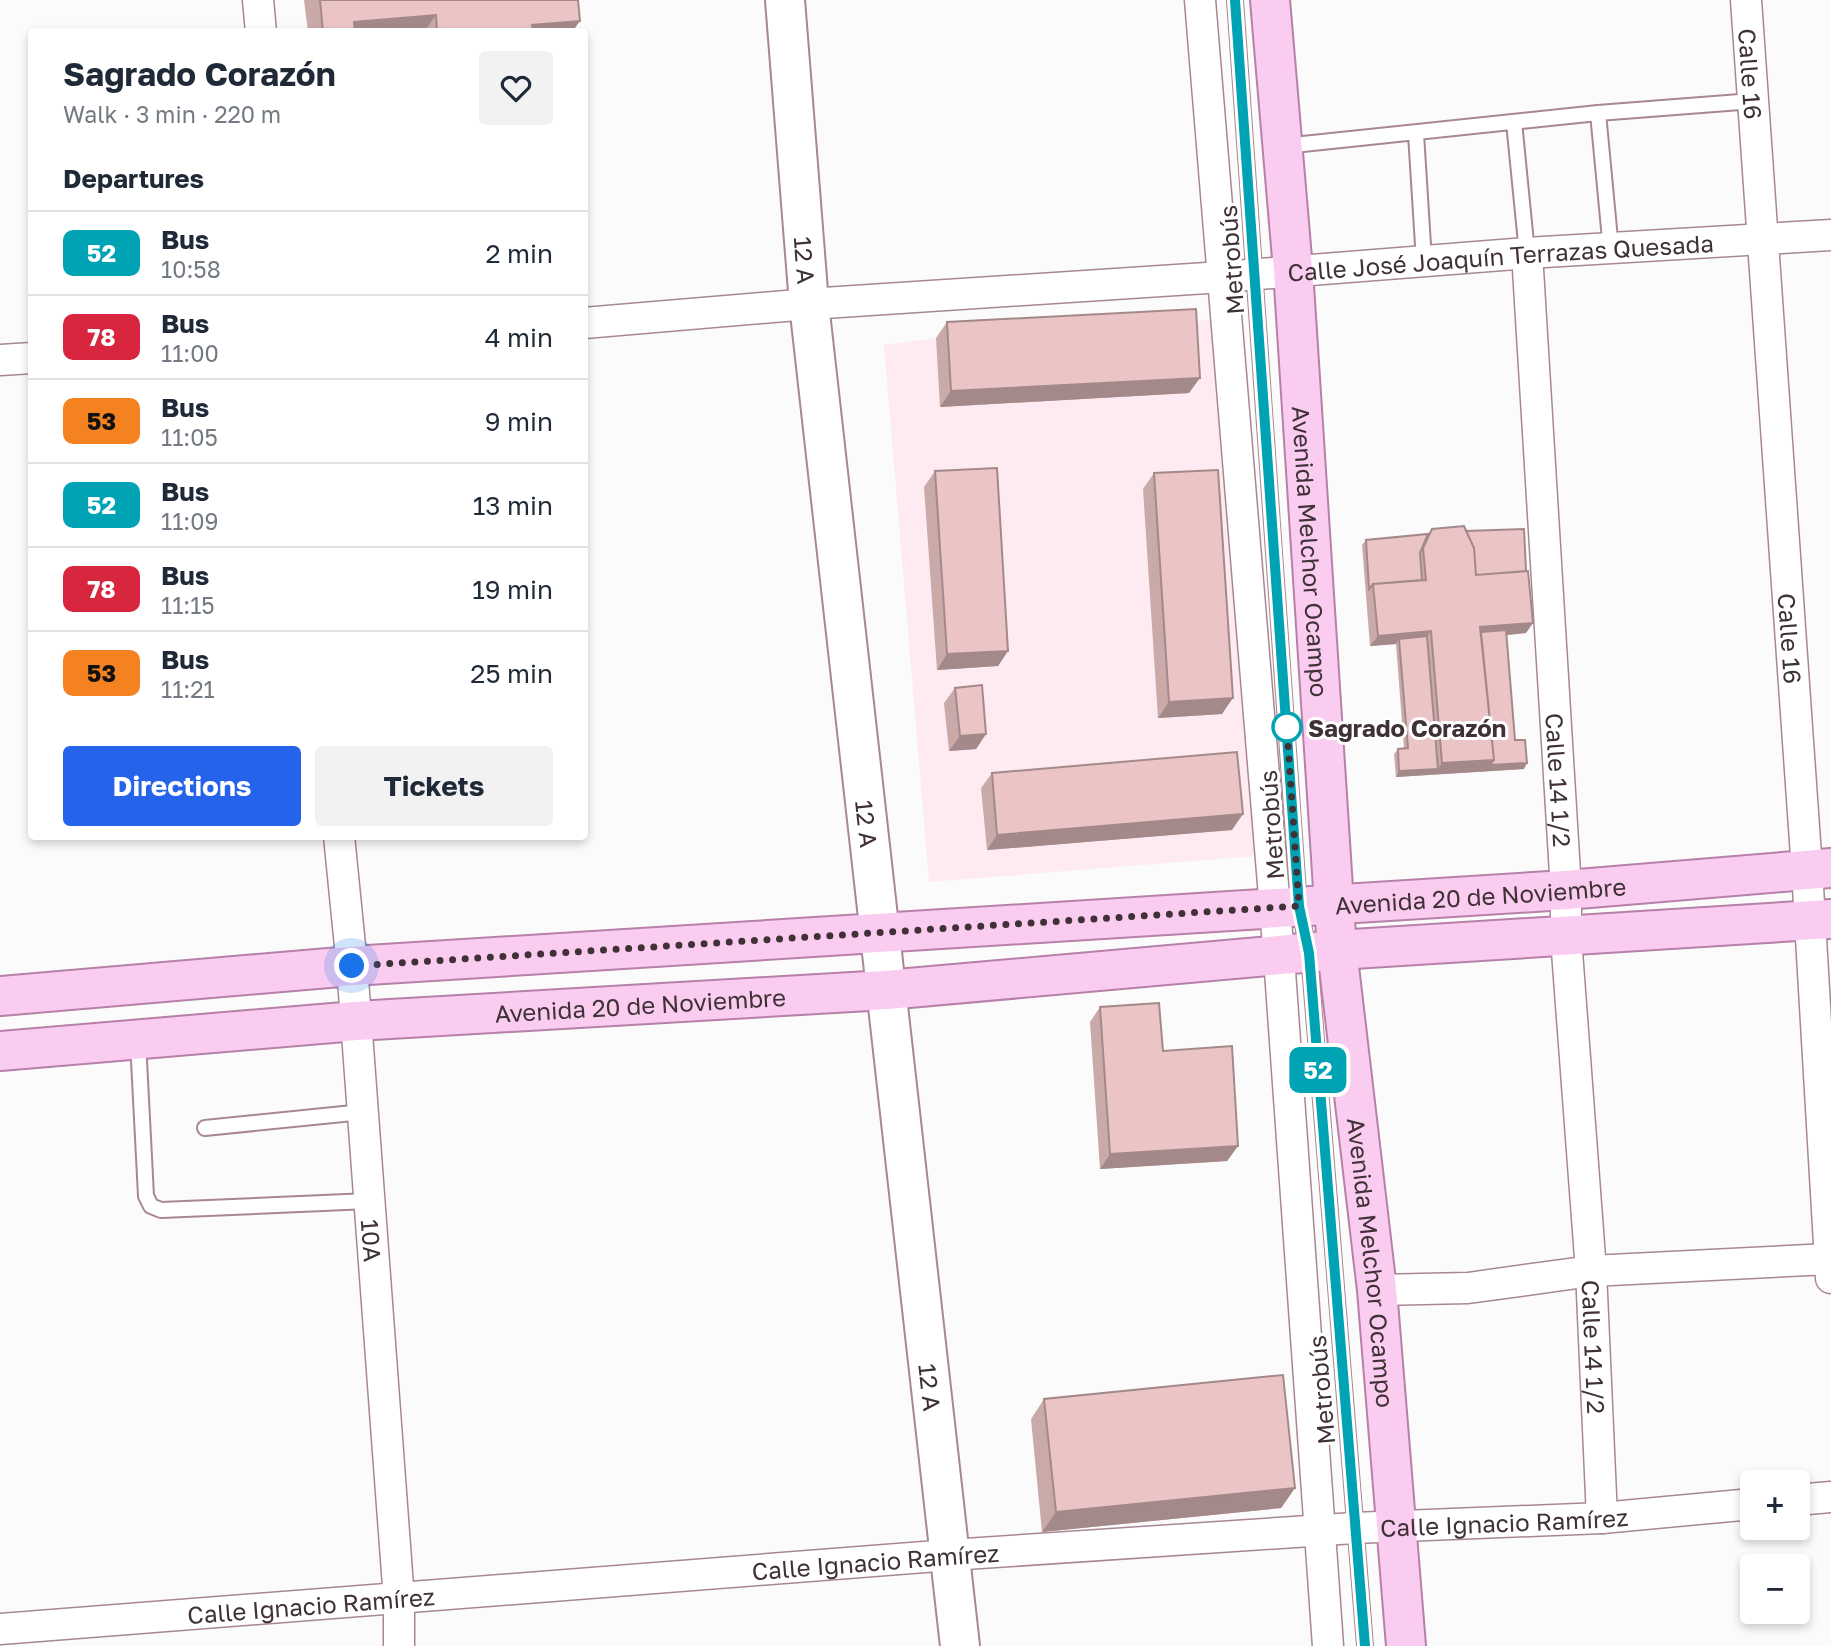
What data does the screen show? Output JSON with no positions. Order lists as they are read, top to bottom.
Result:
{
  "streets": {
    "main road": ["12 A", "Avenida Melchor Ocampo", "Avenida 20 de Noviembre"],
    "street": [
      "Calle 16",
      "Calle José Joaquín Terrazas Quesada",
      "Calle 14 1/2",
      "10A",
      "Calle Ignacio Ramírez"
    ],
    "lane": ["Metrobús"]
  },
  "crossings": [
    ["Calle 16", "Calle José Joaquín Terrazas Quesada"],
    ["Calle 16", "Avenida 20 de Noviembre"],
    ["Calle José Joaquín Terrazas Quesada", "12 A"],
    ["Calle José Joaquín Terrazas Quesada", "Metrobús"],
    ["Calle José Joaquín Terrazas Quesada", "Avenida Melchor Ocampo"],
    ["Calle José Joaquín Terrazas Quesada", "Calle 14 1/2"],
    ["12 A", "Avenida 20 de Noviembre"],
    ["12 A", "Calle Ignacio Ramírez"],
    ["Metrobús", "Avenida Melchor Ocampo"],
    ["Metrobús", "Avenida 20 de Noviembre"],
    ["Metrobús", "Calle Ignacio Ramírez"],
    ["Avenida Melchor Ocampo", "Avenida 20 de Noviembre"],
    ["Avenida Melchor Ocampo", "Calle Ignacio Ramírez"],
    ["Calle 14 1/2", "Avenida 20 de Noviembre"],
    ["Calle 14 1/2", "Calle Ignacio Ramírez"],
    ["Avenida 20 de Noviembre", "10A"],
    ["10A", "Calle Ignacio Ramírez"]
  ],
  "places": ["Sagrado Corazón"],
  "lines": ["bus line 52"],
  "page": {
    "on_map": "52",
    "heading": [
      ["Sagrado Corazón", "Walk · 3 min · 220 m"],
      "Departures"
    ],
    "list": [
      {
        "mark": "52",
        "name": "Bus",
        "note": "10:58",
        "value": "2 min"
      },
      {
        "mark": "78",
        "name": "Bus",
        "note": "11:00",
        "value": "4 min"
      },
      {
        "mark": "53",
        "name": "Bus",
        "note": "11:05",
        "value": "9 min"
      },
      {
        "mark": "52",
        "name": "Bus",
        "note": "11:09",
        "value": "13 min"
      },
      {
        "mark": "78",
        "name": "Bus",
        "note": "11:15",
        "value": "19 min"
      },
      {
        "mark": "53",
        "name": "Bus",
        "note": "11:21",
        "value": "25 min"
      }
    ],
    "buttons": ["Directions", "Tickets"],
    "map_buttons": ["+", "−"]
  }
}
